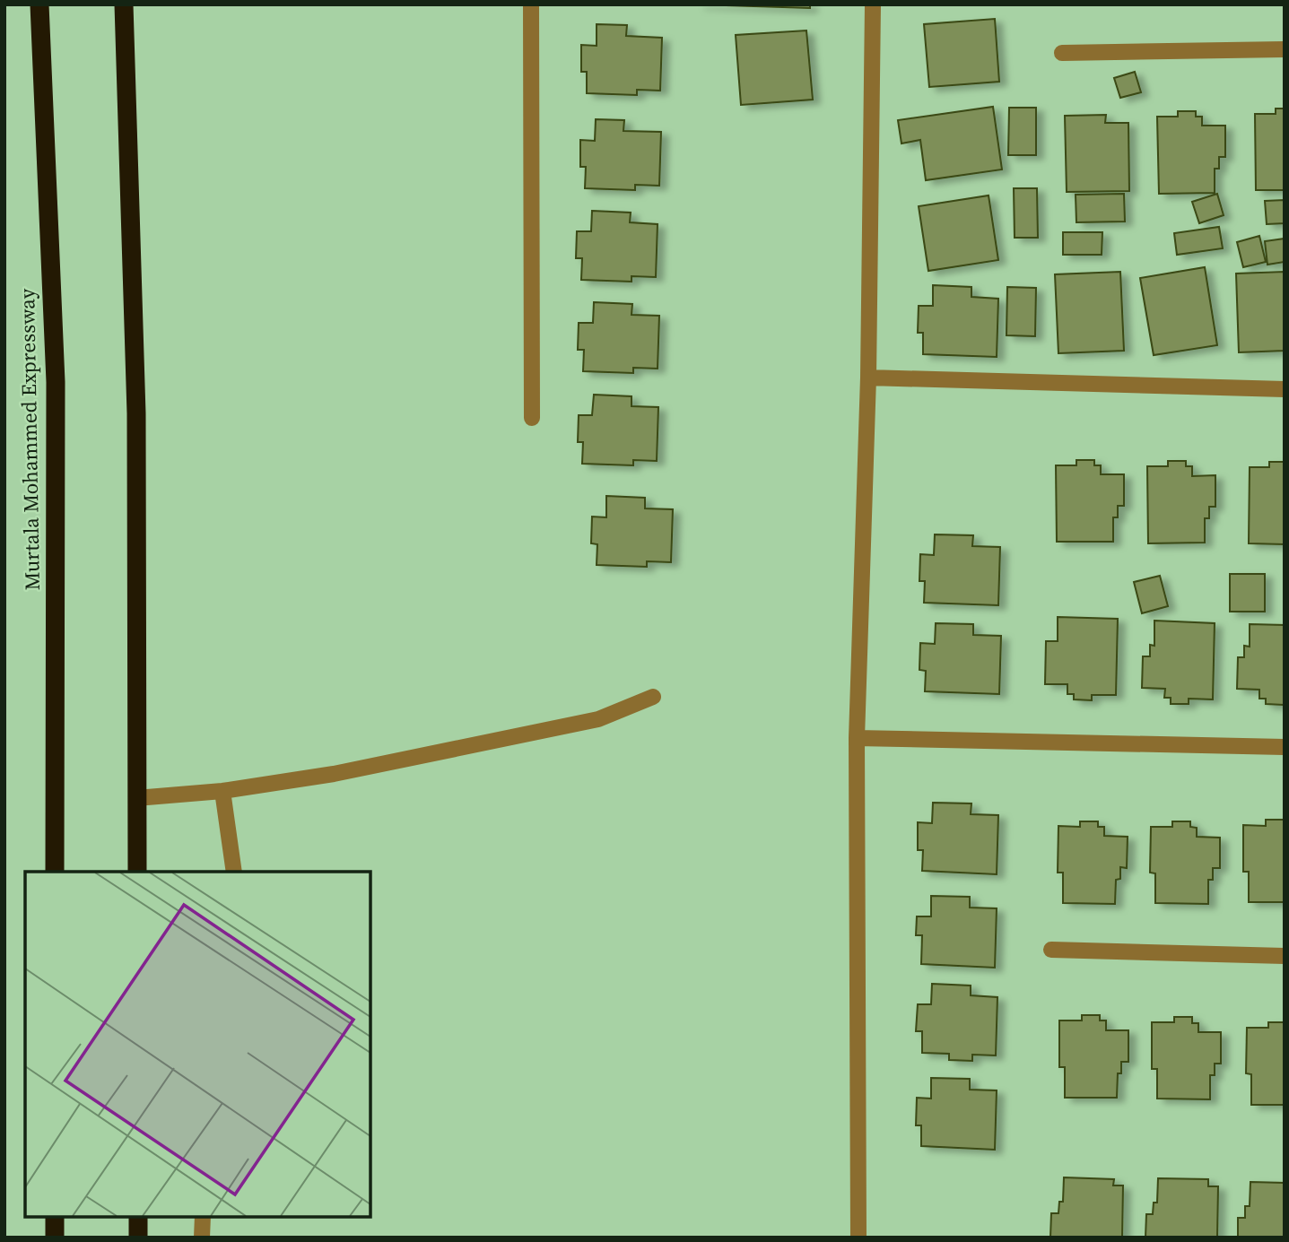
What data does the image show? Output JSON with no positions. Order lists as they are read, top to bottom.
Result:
{
  "streets": {
    "highway": ["Murtala Mohammed Expressway"]
  }
}
